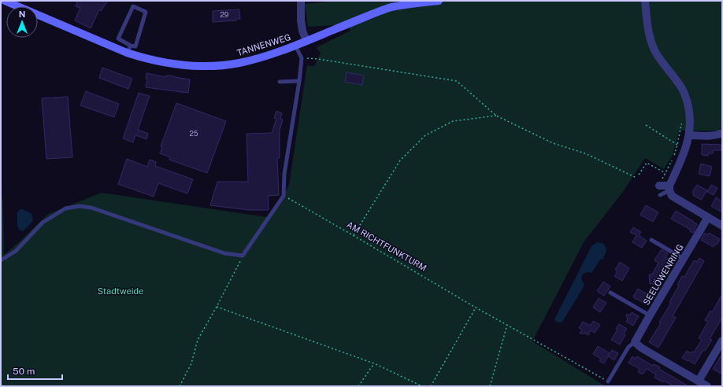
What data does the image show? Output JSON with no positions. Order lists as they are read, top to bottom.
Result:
{
  "streets": {
    "street": ["TANNENWEG", "SEELÖWENRING"],
    "path": ["AM RICHTFUNKTURM"]
  },
  "crossings": [
    ["AM RICHTFUNKTURM", "SEELÖWENRING"]
  ],
  "parks": ["Stadtweide"],
  "house_numbers": ["29", "25"],
  "scale_bar": "50 m",
  "north": "top"
}
